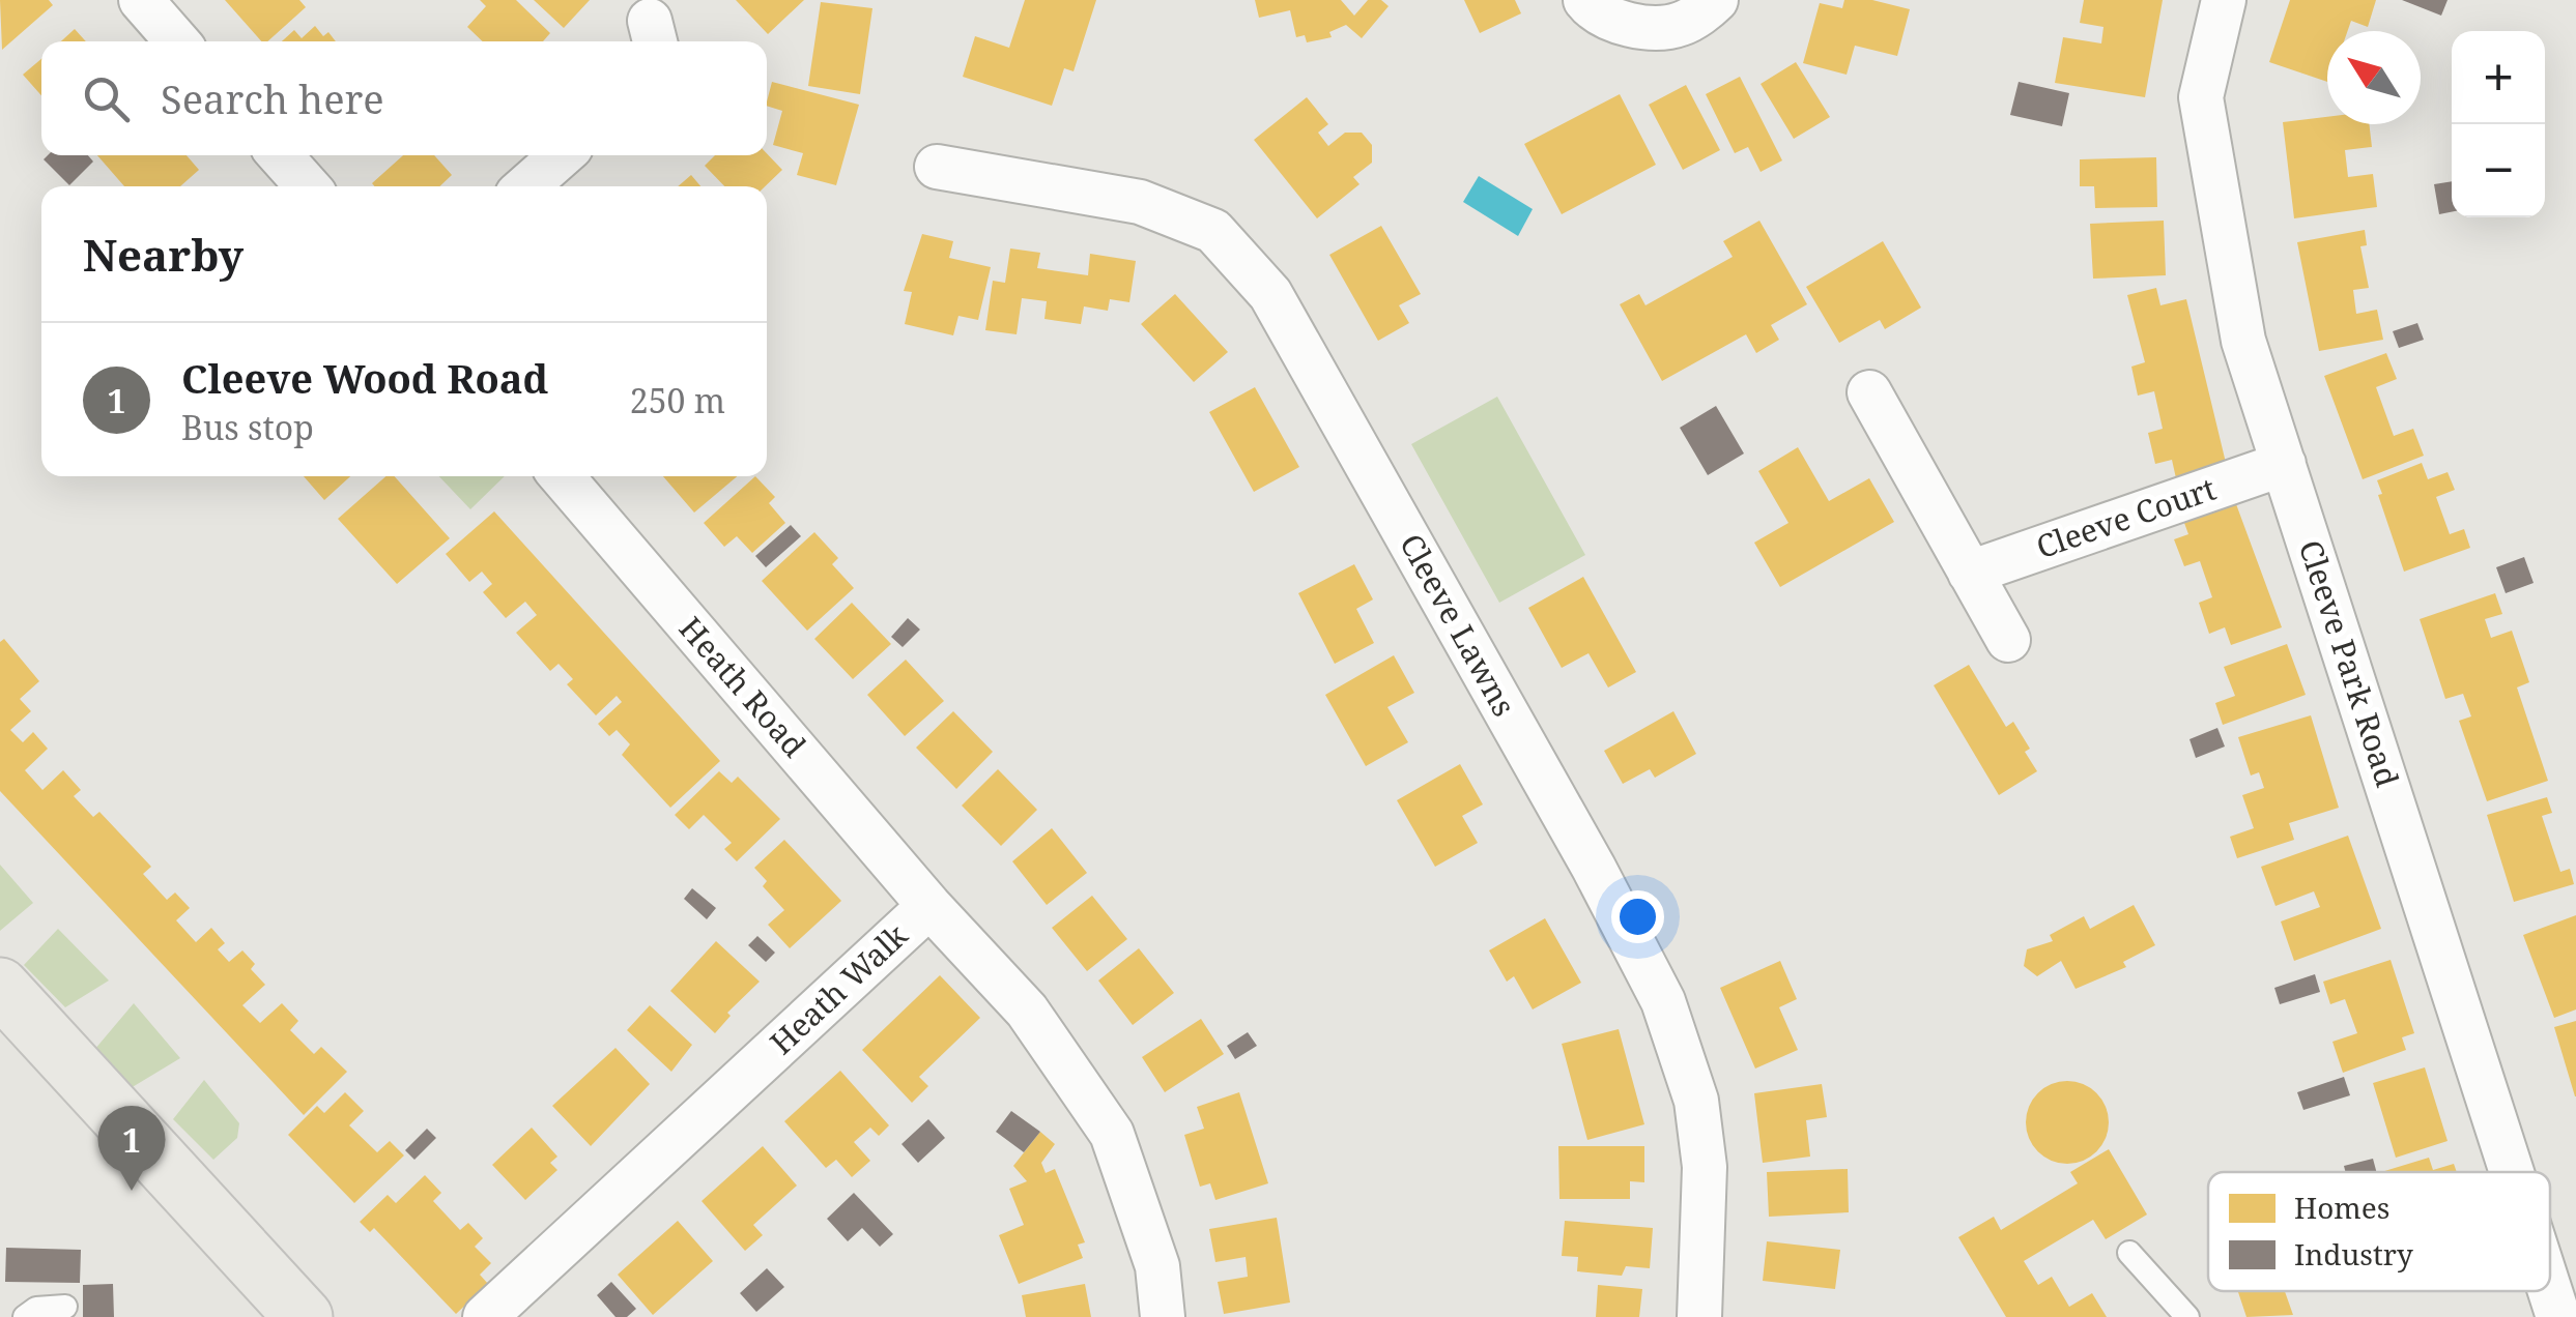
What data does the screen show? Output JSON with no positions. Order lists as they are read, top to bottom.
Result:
{
  "streets": {
    "street": [
      "Cleeve Court",
      "Cleeve Lawns",
      "Cleeve Park Road",
      "Heath Road",
      "Heath Walk"
    ]
  },
  "crossings": [
    ["Cleeve Court", "Cleeve Park Road"],
    ["Heath Road", "Heath Walk"]
  ],
  "legend": ["Homes", "Industry"],
  "north": "top left",
  "page": {
    "map_buttons": ["+", "−"],
    "search": "Search here",
    "heading": "Nearby",
    "list": [
      {
        "mark": "1",
        "name": "Cleeve Wood Road",
        "note": "Bus stop",
        "value": "250 m"
      }
    ],
    "pins": "1"
  }
}
